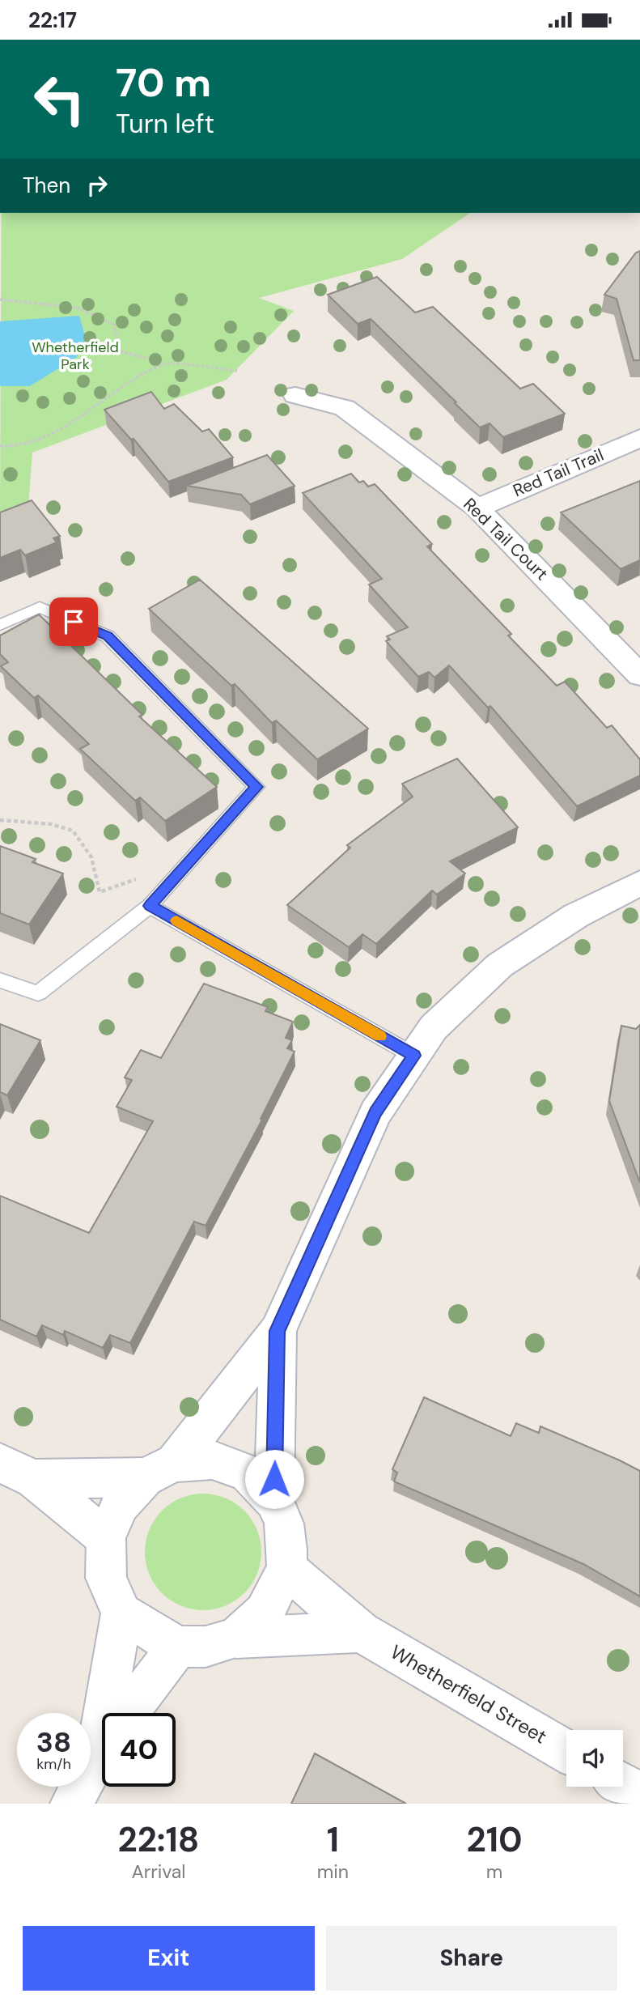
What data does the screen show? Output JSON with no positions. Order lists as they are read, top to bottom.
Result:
{
  "streets": {
    "street": ["Red Tail Trail", "Red Tail Court", "Whetherfield Street"]
  },
  "crossings": [
    ["Red Tail Trail", "Red Tail Court"]
  ],
  "parks": ["Whetherfield Park"],
  "page": {
    "status": "22:17",
    "turn": ["70 m", "Turn left"],
    "then": "Then",
    "speed": "38 km/h",
    "limit": "40",
    "eta": [
      "22:18",
      "Arrival",
      "1",
      "min",
      "210",
      "m"
    ],
    "buttons": ["Exit", "Share"]
  }
}
